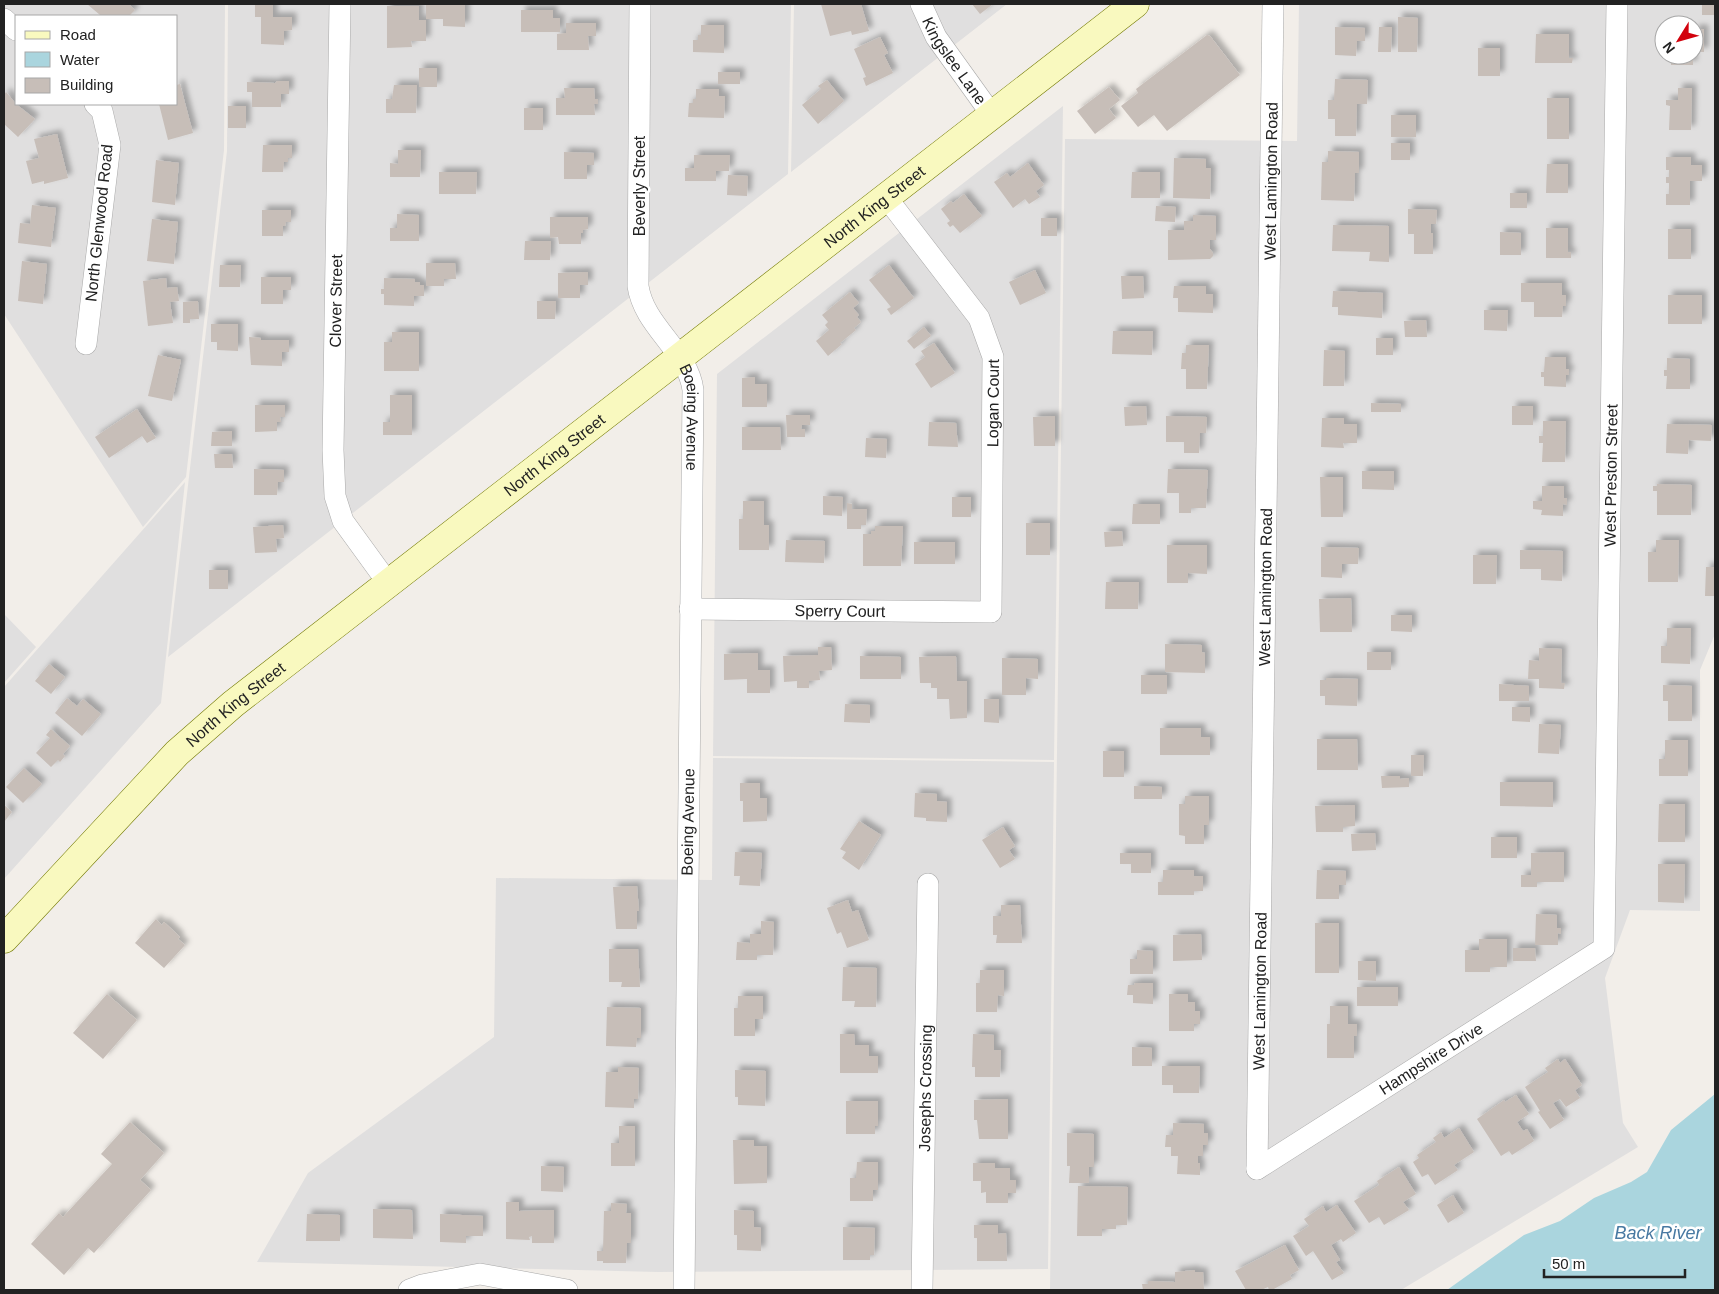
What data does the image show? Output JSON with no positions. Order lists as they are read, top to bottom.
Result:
{
  "streets": {
    "main road": ["North King Street"],
    "street": [
      "Kingslee Lane",
      "West Lamington Road",
      "Beverly Street",
      "North Glenwood Road",
      "Clover Street",
      "Logan Court",
      "Boeing Avenue",
      "West Preston Street",
      "Sperry Court",
      "Hampshire Drive",
      "Josephs Crossing"
    ]
  },
  "crossings": [
    ["Kingslee Lane", "North King Street"],
    ["West Lamington Road", "Hampshire Drive"],
    ["Beverly Street", "North King Street"],
    ["Beverly Street", "Boeing Avenue"],
    ["North King Street", "Clover Street"],
    ["North King Street", "Logan Court"],
    ["North King Street", "Boeing Avenue"],
    ["Logan Court", "Sperry Court"],
    ["Boeing Avenue", "Sperry Court"],
    ["West Preston Street", "Hampshire Drive"]
  ],
  "water": ["Back River"],
  "legend": ["Road", "Water", "Building"],
  "scale_bar": "50 m",
  "north": "bottom left"
}
